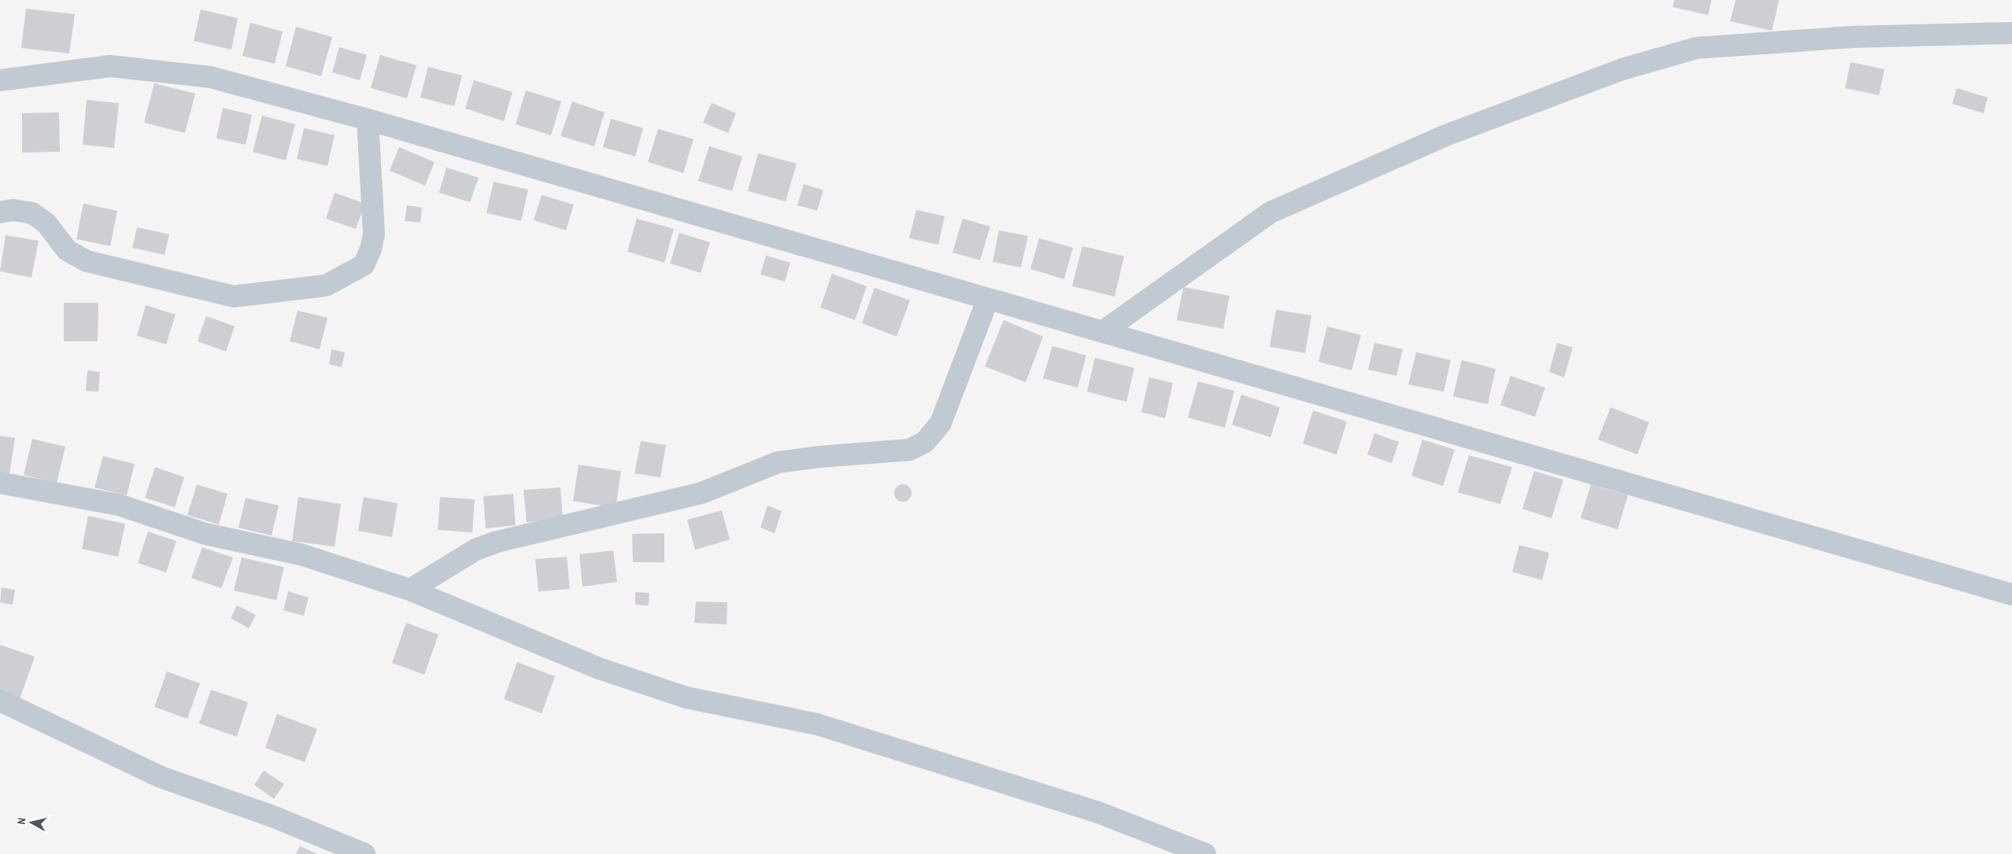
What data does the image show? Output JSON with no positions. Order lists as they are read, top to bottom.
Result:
{
  "north": "left"
}
